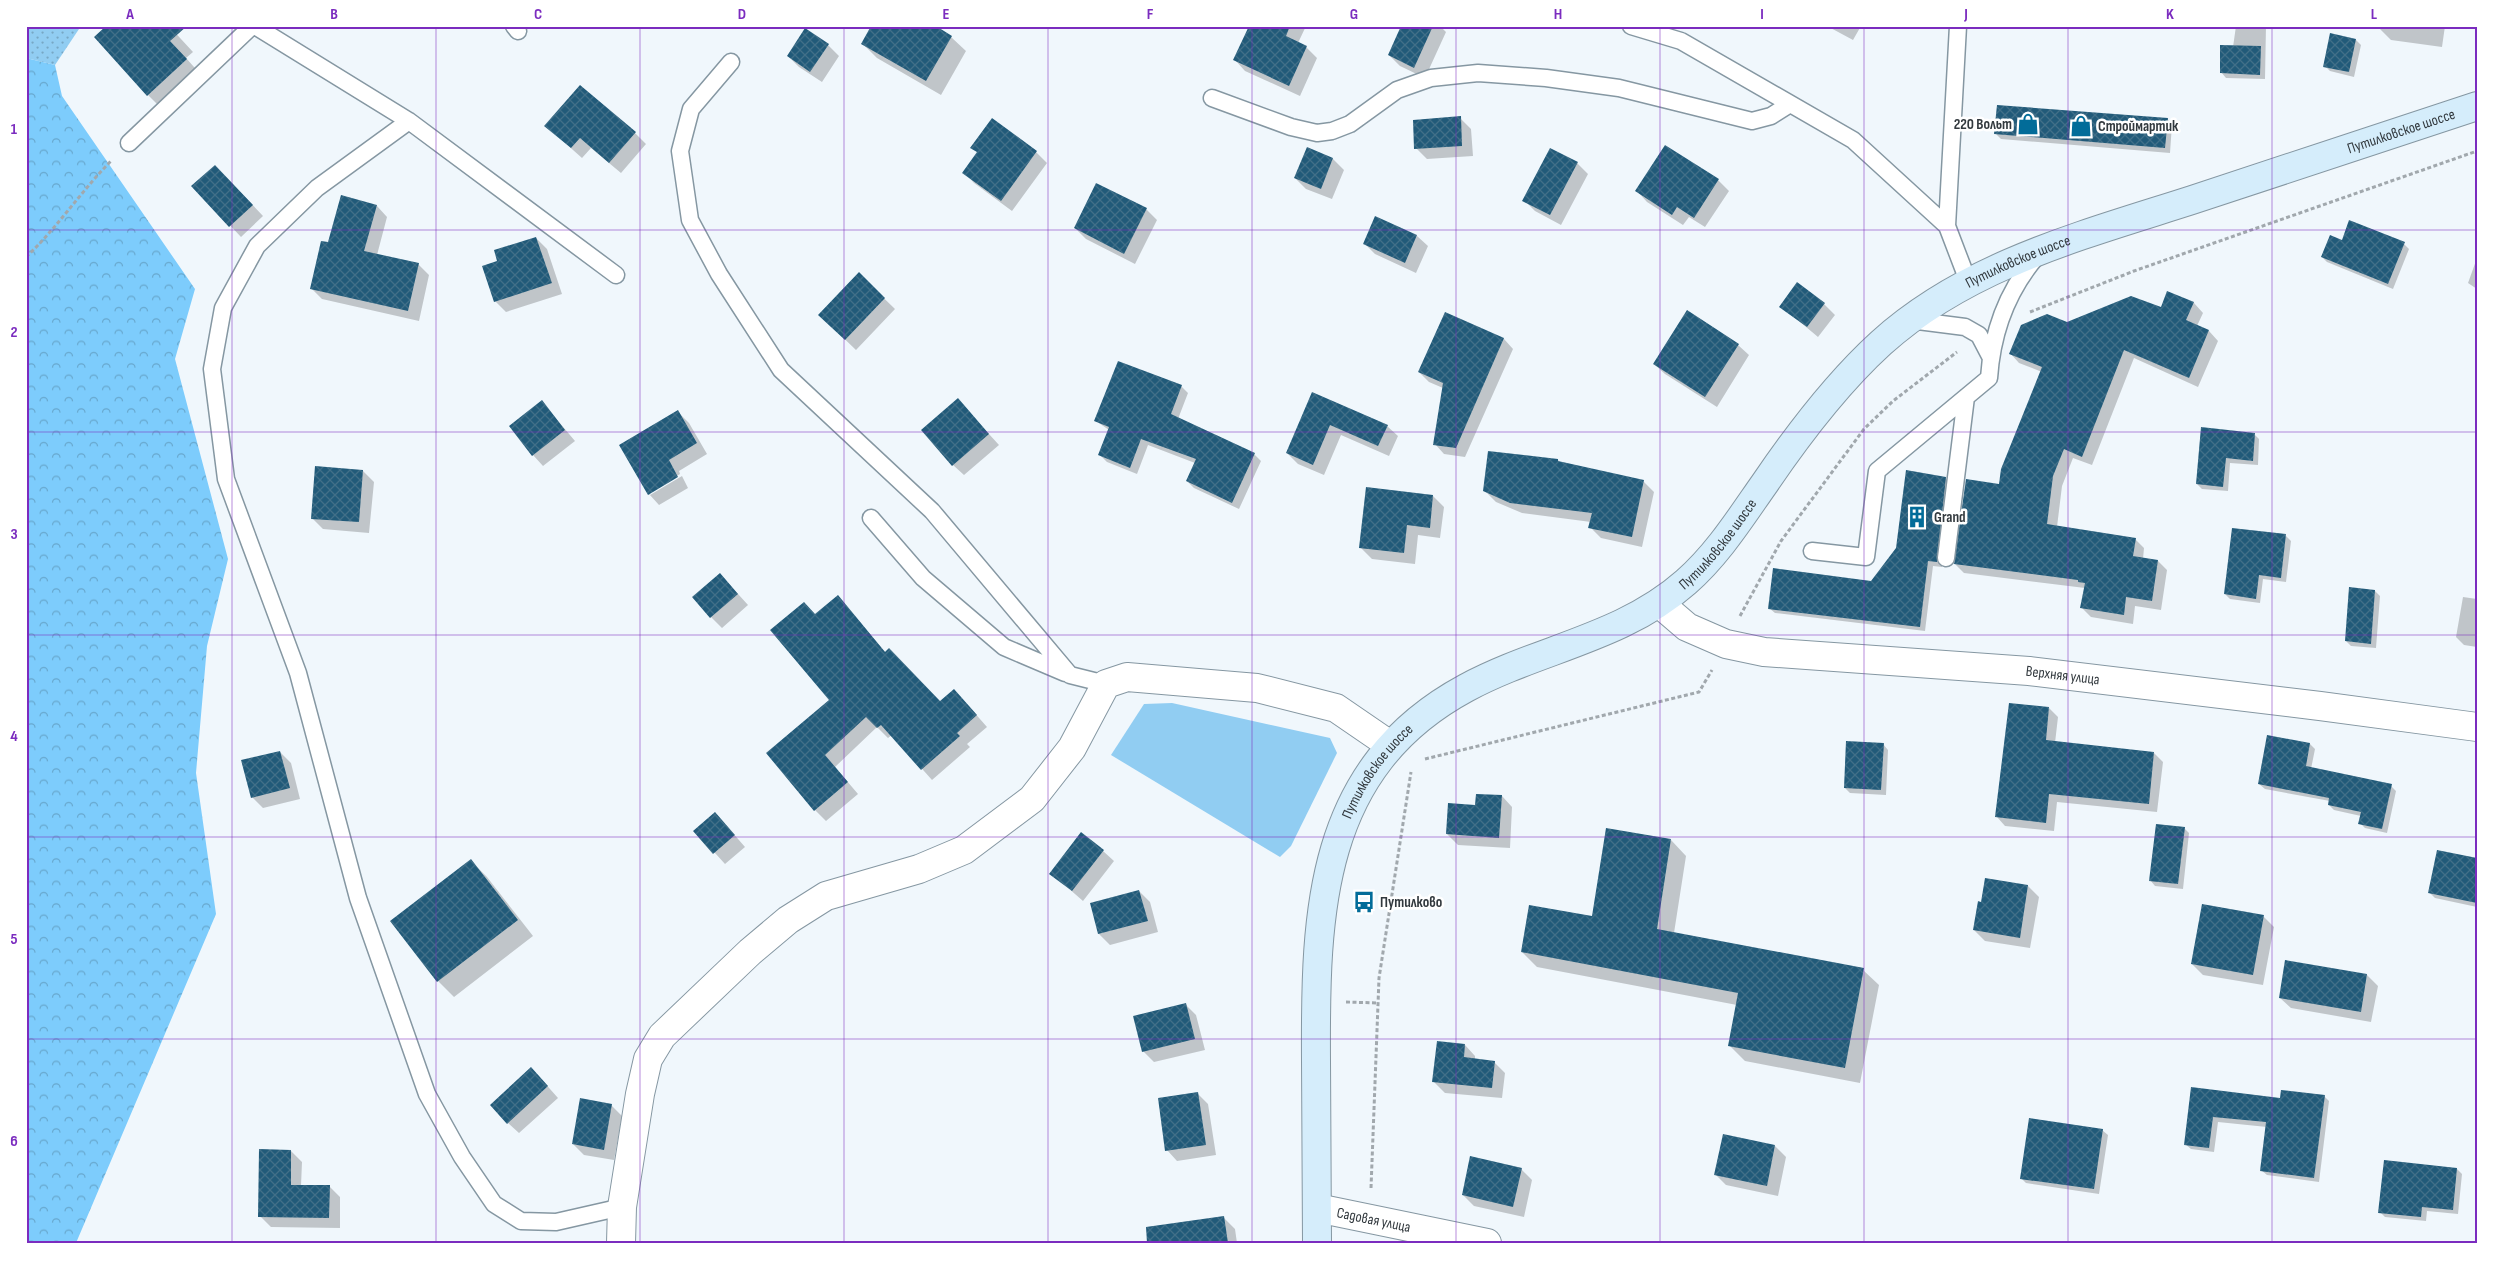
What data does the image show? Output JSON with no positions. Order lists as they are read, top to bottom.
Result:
{
  "streets": {
    "main road": ["Путилковское шоссе"],
    "street": ["Верхняя улица", "Садовая улица"]
  },
  "crossings": [
    ["Путилковское шоссе", "Верхняя улица"],
    ["Путилковское шоссе", "Садовая улица"]
  ],
  "places": {
    "shop": ["220 Вольт", "Строймартик"],
    "building": ["Grand"],
    "bus stop": ["Путилково"]
  },
  "grid": {
    "columns": [
      "A",
      "B",
      "C",
      "D",
      "E",
      "F",
      "G",
      "H",
      "I",
      "J",
      "K",
      "L"
    ],
    "rows": [
      "1",
      "2",
      "3",
      "4",
      "5",
      "6"
    ]
  }
}
